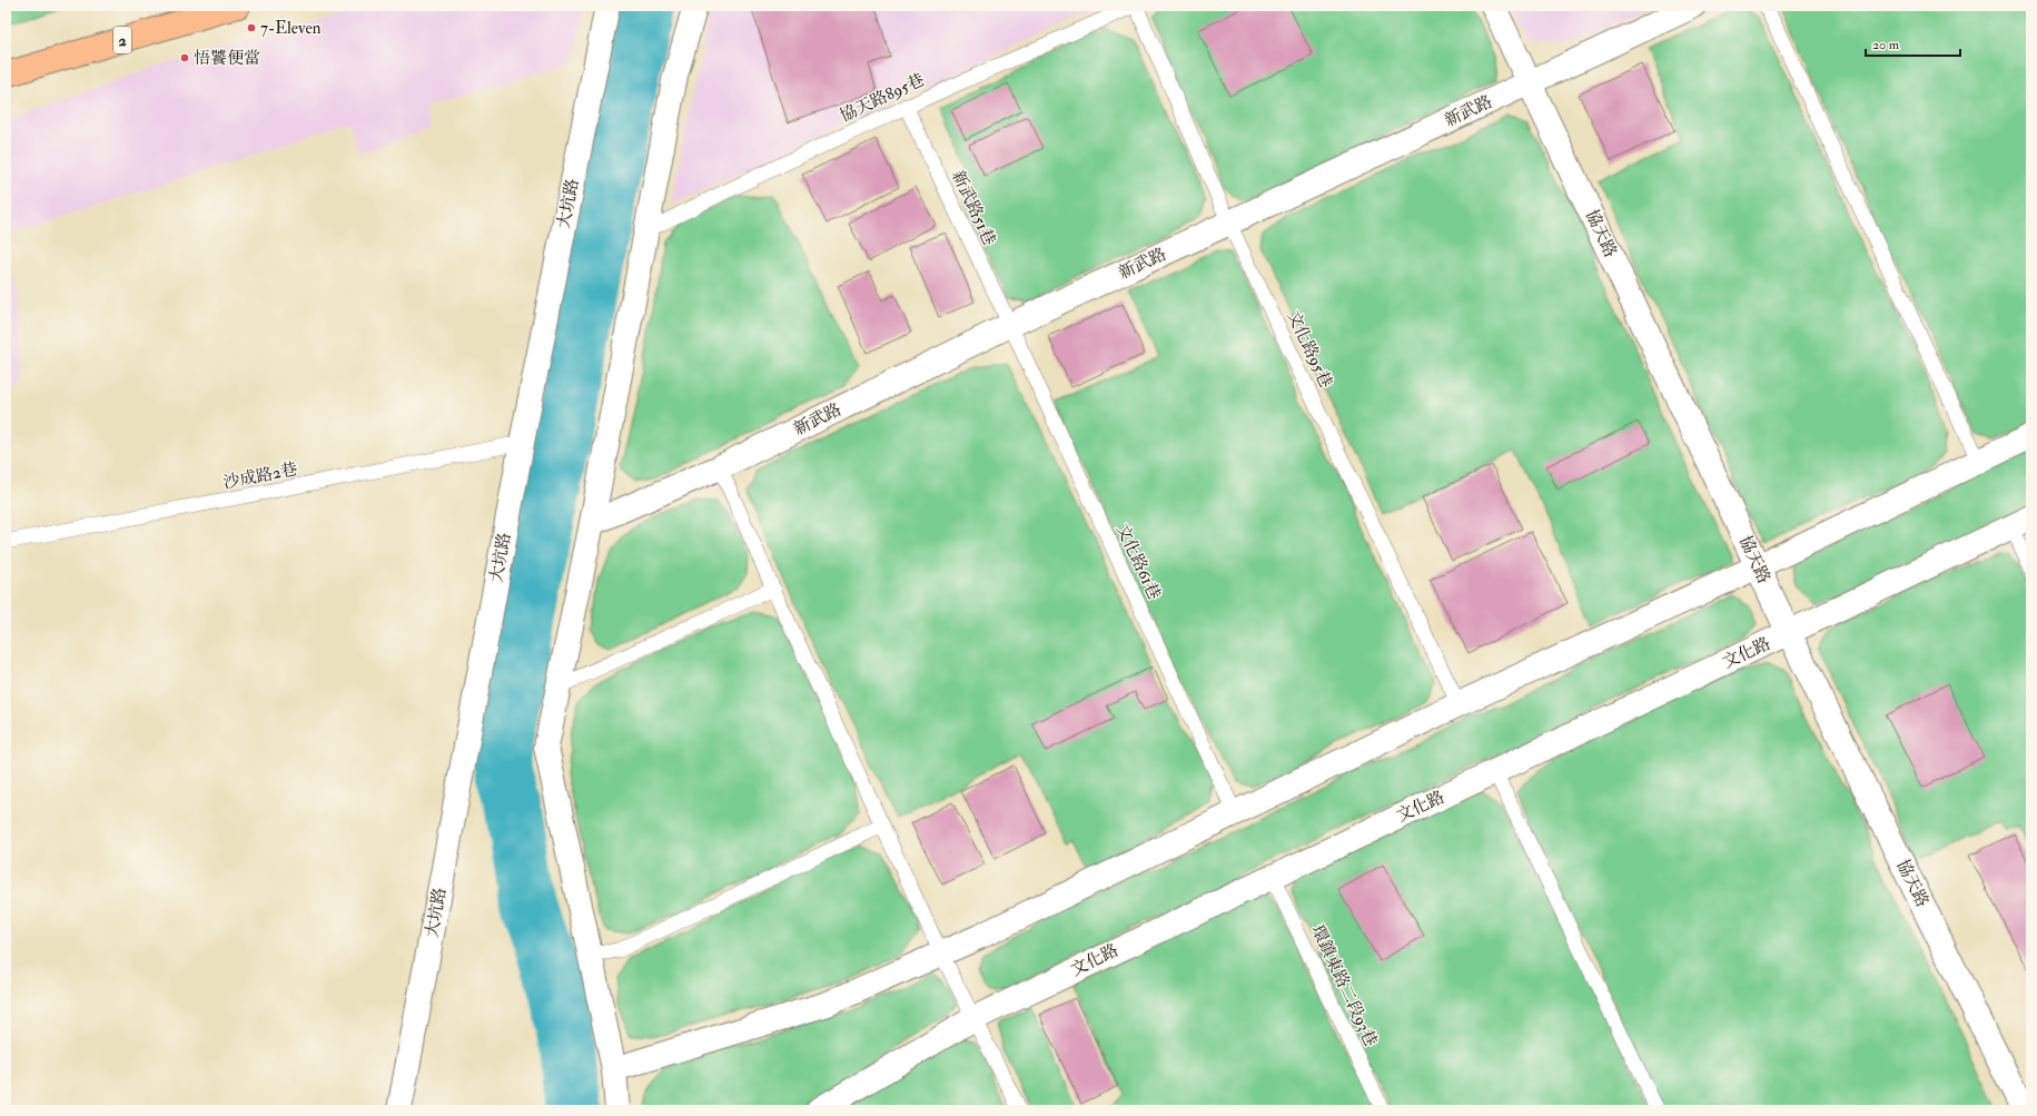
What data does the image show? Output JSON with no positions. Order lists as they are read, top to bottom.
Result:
{
  "streets": {
    "main road": ["2"],
    "street": [
      "新武路",
      "大坑路",
      "協天路",
      "文化路"
    ],
    "lane": [
      "協天路895巷",
      "新武路51巷",
      "文化路95巷",
      "沙成路2巷",
      "文化路61巷",
      "環鎮東路二段93巷"
    ]
  },
  "crossings": [
    ["協天路895巷", "新武路51巷"],
    ["協天路895巷", "文化路95巷"],
    ["新武路", "新武路51巷"],
    ["新武路", "協天路"],
    ["新武路", "文化路95巷"],
    ["新武路", "文化路61巷"],
    ["大坑路", "沙成路2巷"],
    ["新武路51巷", "文化路61巷"],
    ["協天路", "文化路"],
    ["文化路", "環鎮東路二段93巷"]
  ],
  "places": ["7-Eleven", "悟饕便當"],
  "scale_bar": "20 m"
}
